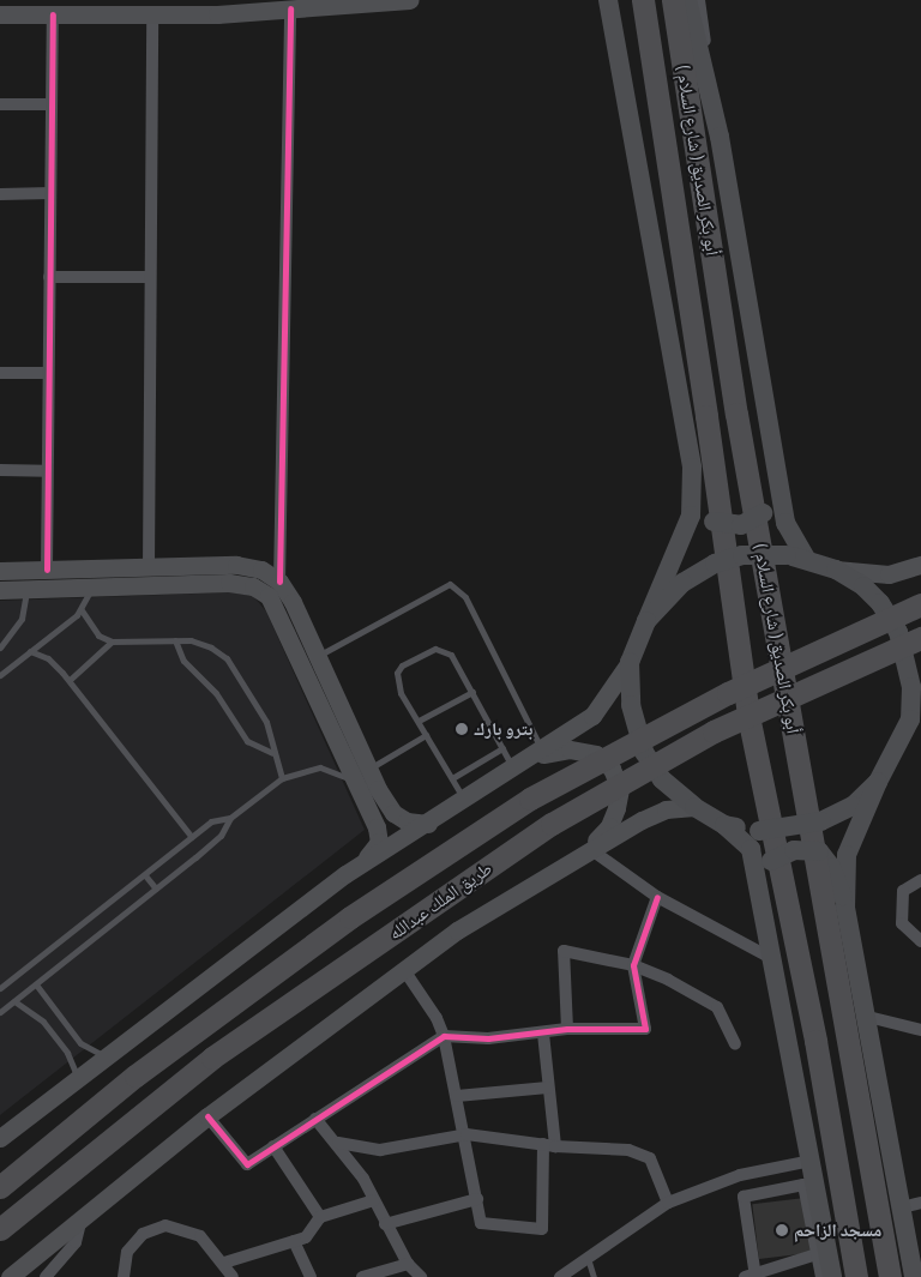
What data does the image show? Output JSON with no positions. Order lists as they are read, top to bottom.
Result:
{
  "streets": {
    "highway": ["( شارع السلام ) أبو بكر الصديق", "طريق الملك عبدالله"]
  },
  "places": ["بترو بارك", "مسجد الزاحم"]
}
